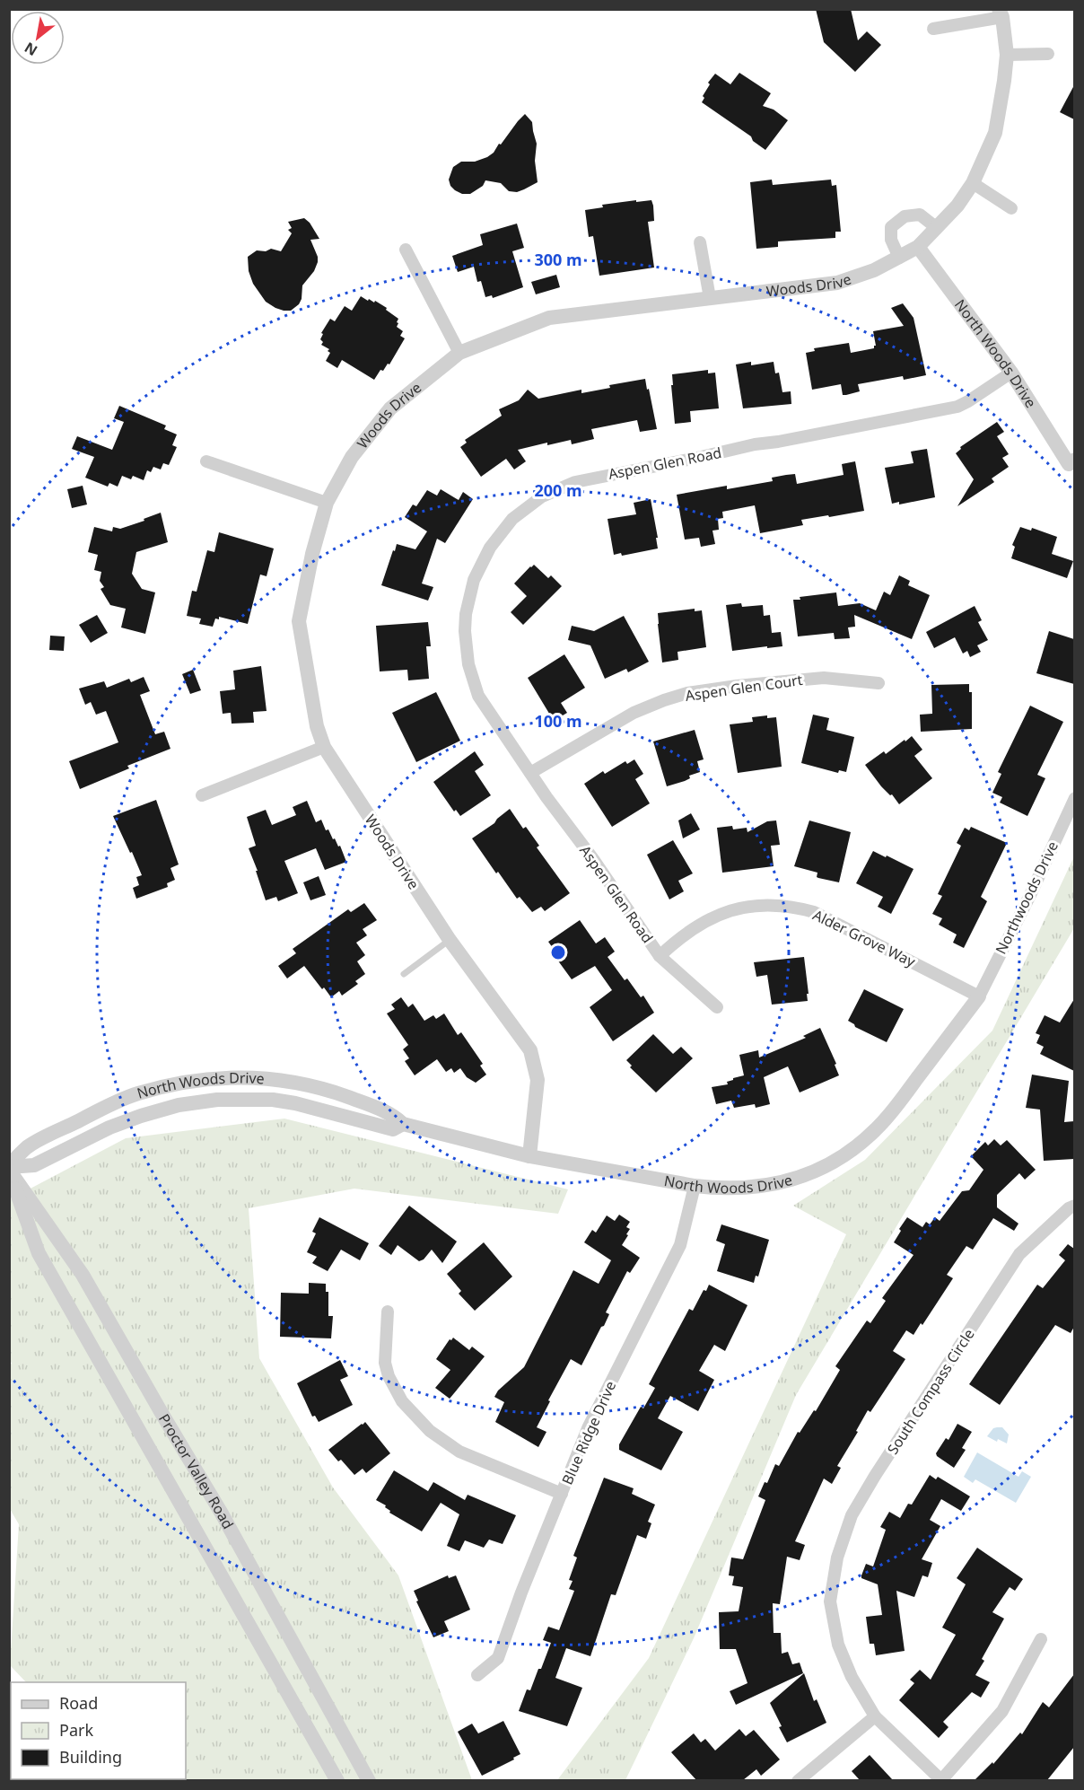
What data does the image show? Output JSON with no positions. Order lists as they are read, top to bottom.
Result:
{
  "streets": {
    "street": [
      "Woods Drive",
      "North Woods Drive",
      "Aspen Glen Road",
      "Aspen Glen Court",
      "Northwoods Drive",
      "Alder Grove Way",
      "South Compass Circle",
      "Blue Ridge Drive",
      "Proctor Valley Road"
    ]
  },
  "crossings": [
    ["Woods Drive", "North Woods Drive"],
    ["North Woods Drive", "Aspen Glen Road"],
    ["North Woods Drive", "Northwoods Drive"],
    ["North Woods Drive", "Alder Grove Way"],
    ["North Woods Drive", "Blue Ridge Drive"],
    ["North Woods Drive", "Proctor Valley Road"],
    ["Aspen Glen Road", "Aspen Glen Court"],
    ["Aspen Glen Road", "Alder Grove Way"],
    ["Northwoods Drive", "Alder Grove Way"]
  ],
  "legend": ["Road", "Park", "Building"],
  "north": "bottom left",
  "rings": ["300 m", "200 m", "100 m"]
}
